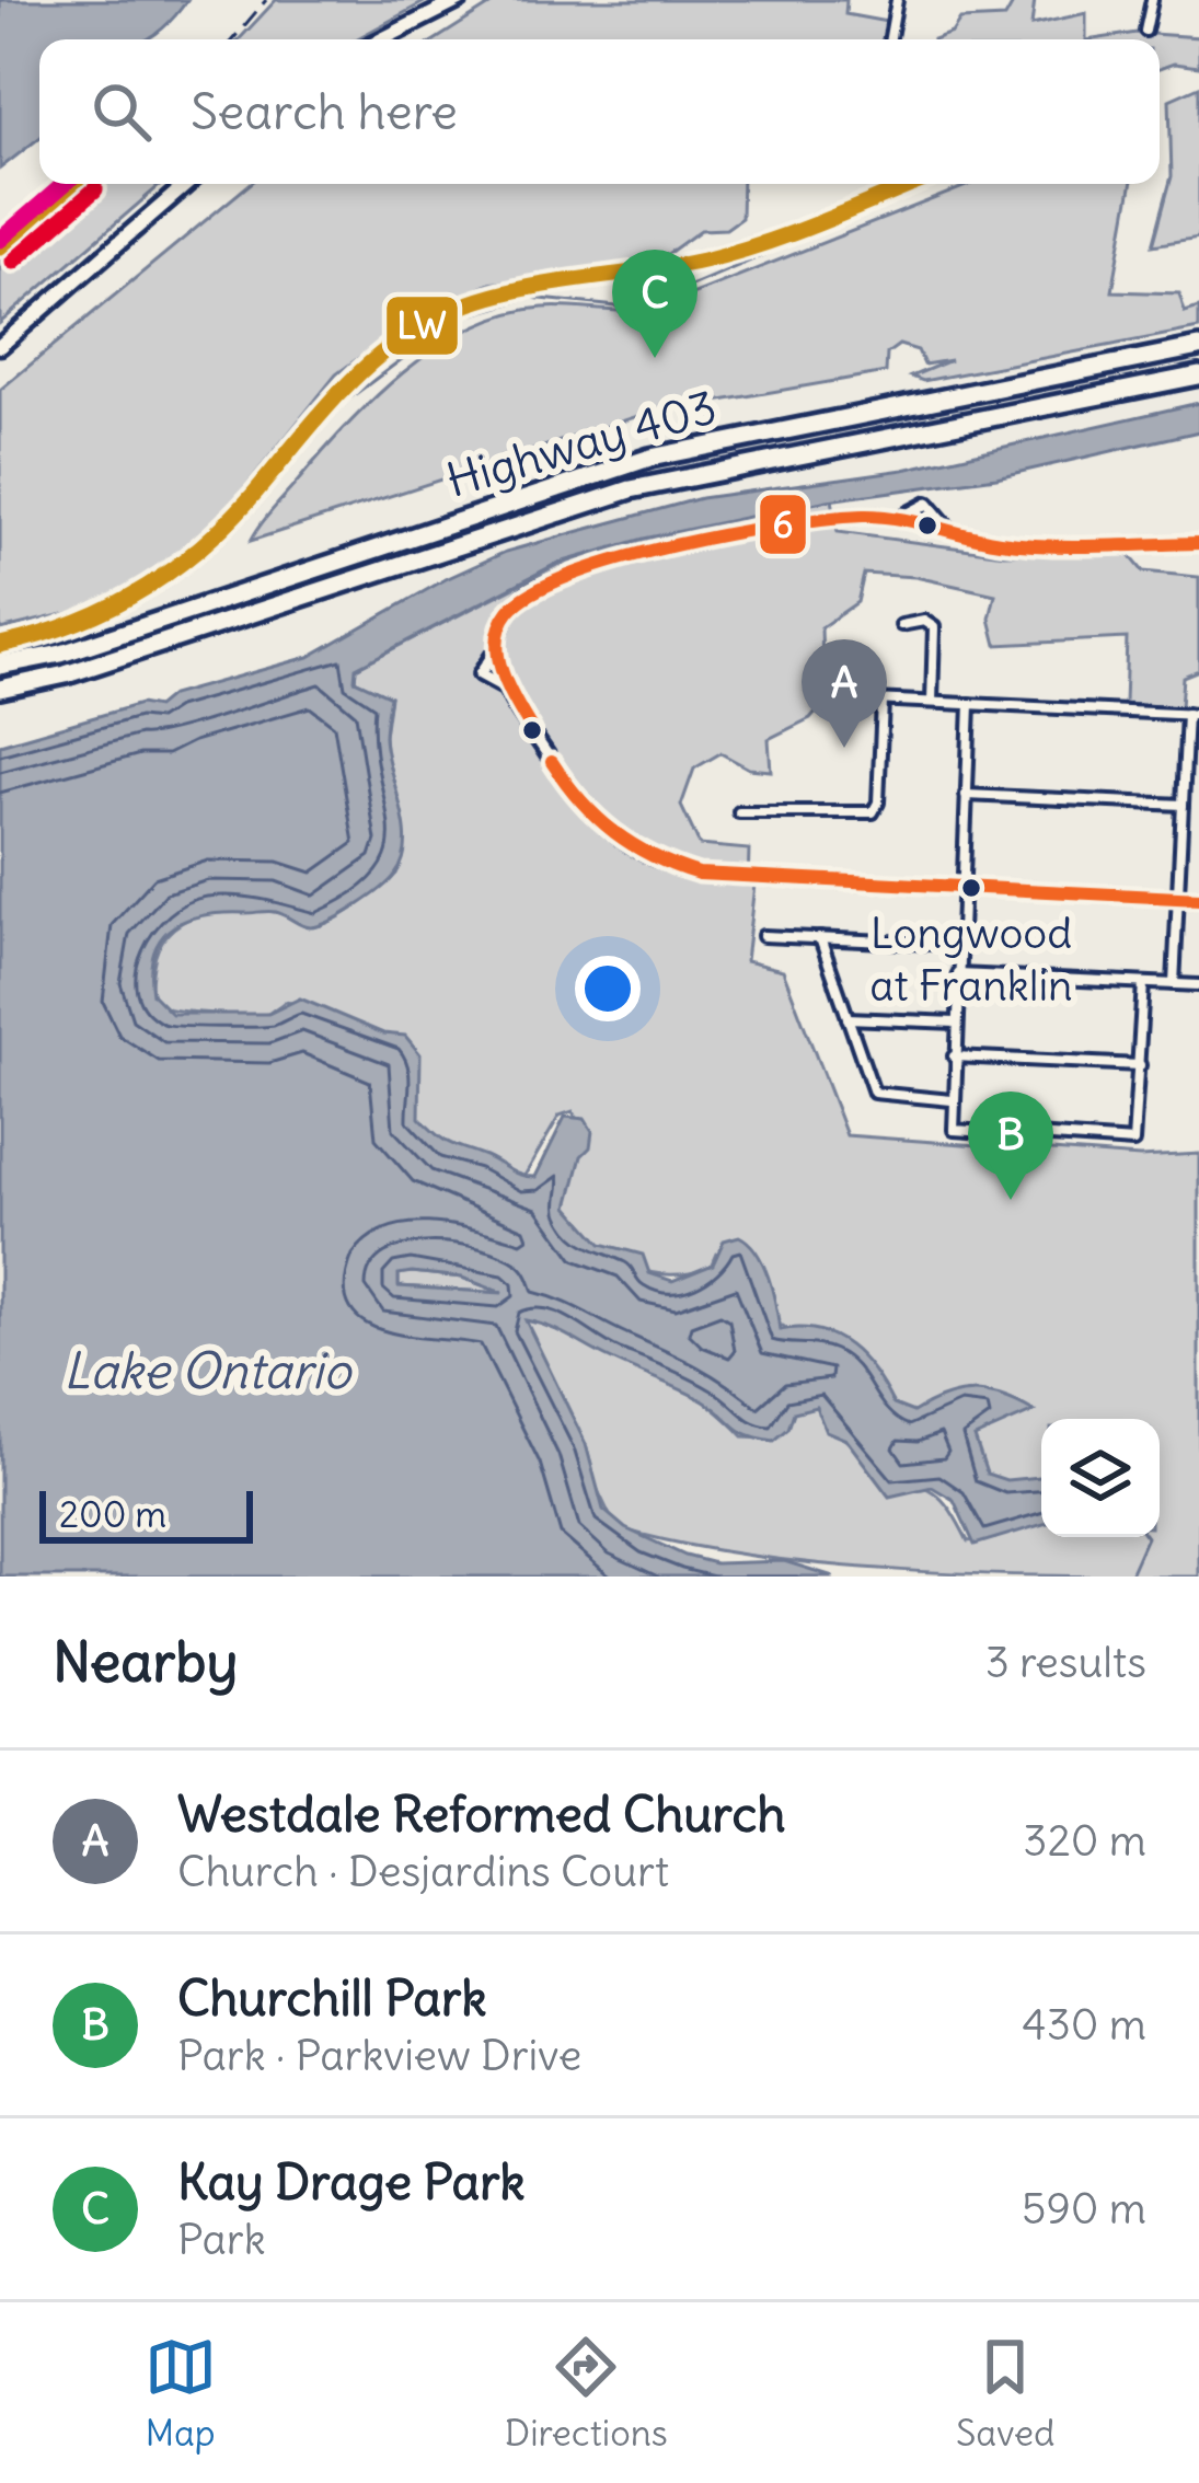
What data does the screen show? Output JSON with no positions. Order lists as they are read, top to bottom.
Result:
{
  "streets": {
    "highway": ["Highway 403"]
  },
  "water": ["Lake Ontario"],
  "places": ["Longwood at Franklin"],
  "lines": ["transit line LW", "transit line 6"],
  "scale_bar": "200 m",
  "page": {
    "search": "Search here",
    "pins": ["C", "A", "B"],
    "scale": "200 m",
    "heading": ["Nearby", "3 results"],
    "list": [
      {
        "mark": "A",
        "name": "Westdale Reformed Church",
        "note": "Church · Desjardins Court",
        "value": "320 m"
      },
      {
        "mark": "B",
        "name": "Churchill Park",
        "note": "Park · Parkview Drive",
        "value": "430 m"
      },
      {
        "mark": "C",
        "name": "Kay Drage Park",
        "note": "Park",
        "value": "590 m"
      }
    ],
    "nav": ["Map", "Directions", "Saved"]
  }
}
